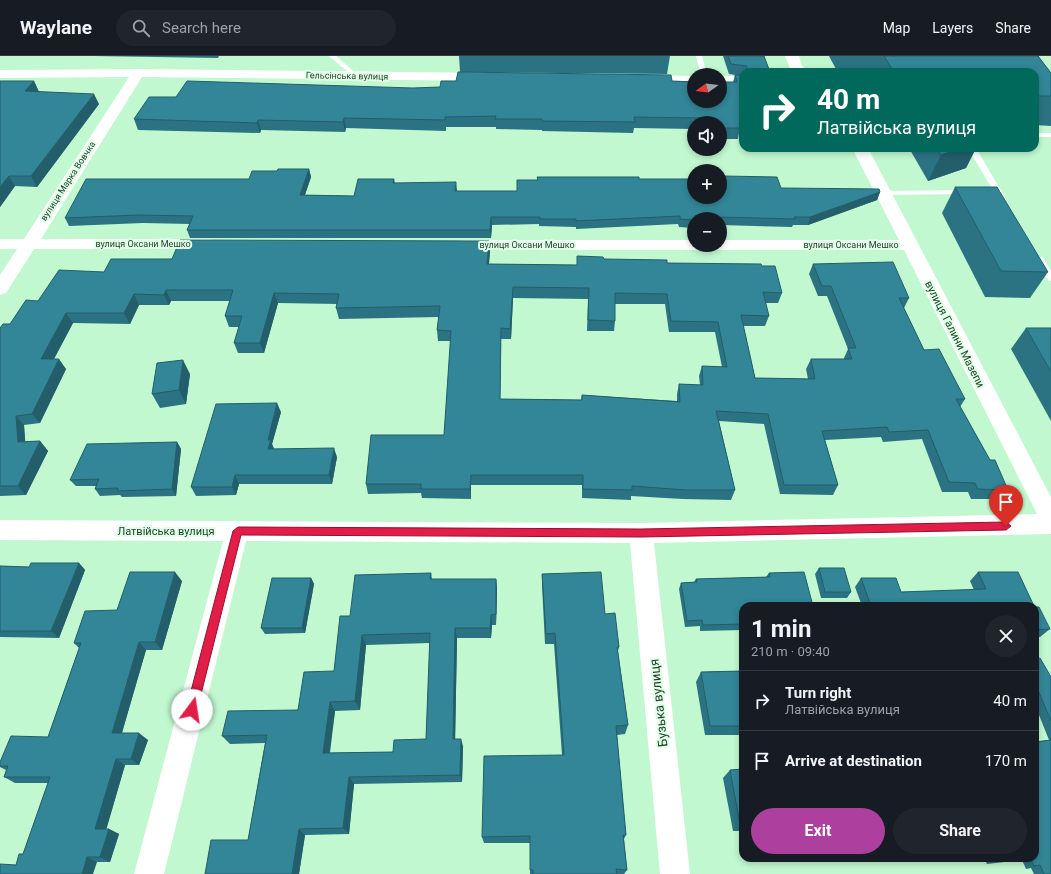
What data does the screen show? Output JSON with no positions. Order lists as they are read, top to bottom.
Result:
{
  "streets": {
    "street": [
      "Гельсінська вулиця",
      "вулиця Марка Вовчка",
      "вулиця Оксани Мешко",
      "вулиця Галини Мазепи",
      "Латвійська вулиця",
      "Бузька вулиця"
    ]
  },
  "crossings": [
    ["Гельсінська вулиця", "вулиця Марка Вовчка"],
    ["вулиця Марка Вовчка", "вулиця Оксани Мешко"],
    ["вулиця Оксани Мешко", "вулиця Галини Мазепи"],
    ["Латвійська вулиця", "Бузька вулиця"]
  ],
  "north": "left",
  "page": {
    "header": "Waylane",
    "search": "Search here",
    "nav": ["Map", "Layers", "Share"],
    "map_buttons": ["+", "−"],
    "turn": ["40 m", "Латвійська вулиця"],
    "heading": ["1 min", "210 m · 09:40"],
    "list": [
      {
        "name": "Turn right",
        "note": "Латвійська вулиця",
        "value": "40 m"
      },
      {
        "name": "Arrive at destination",
        "value": "170 m"
      }
    ],
    "buttons": ["Exit", "Share"]
  }
}
